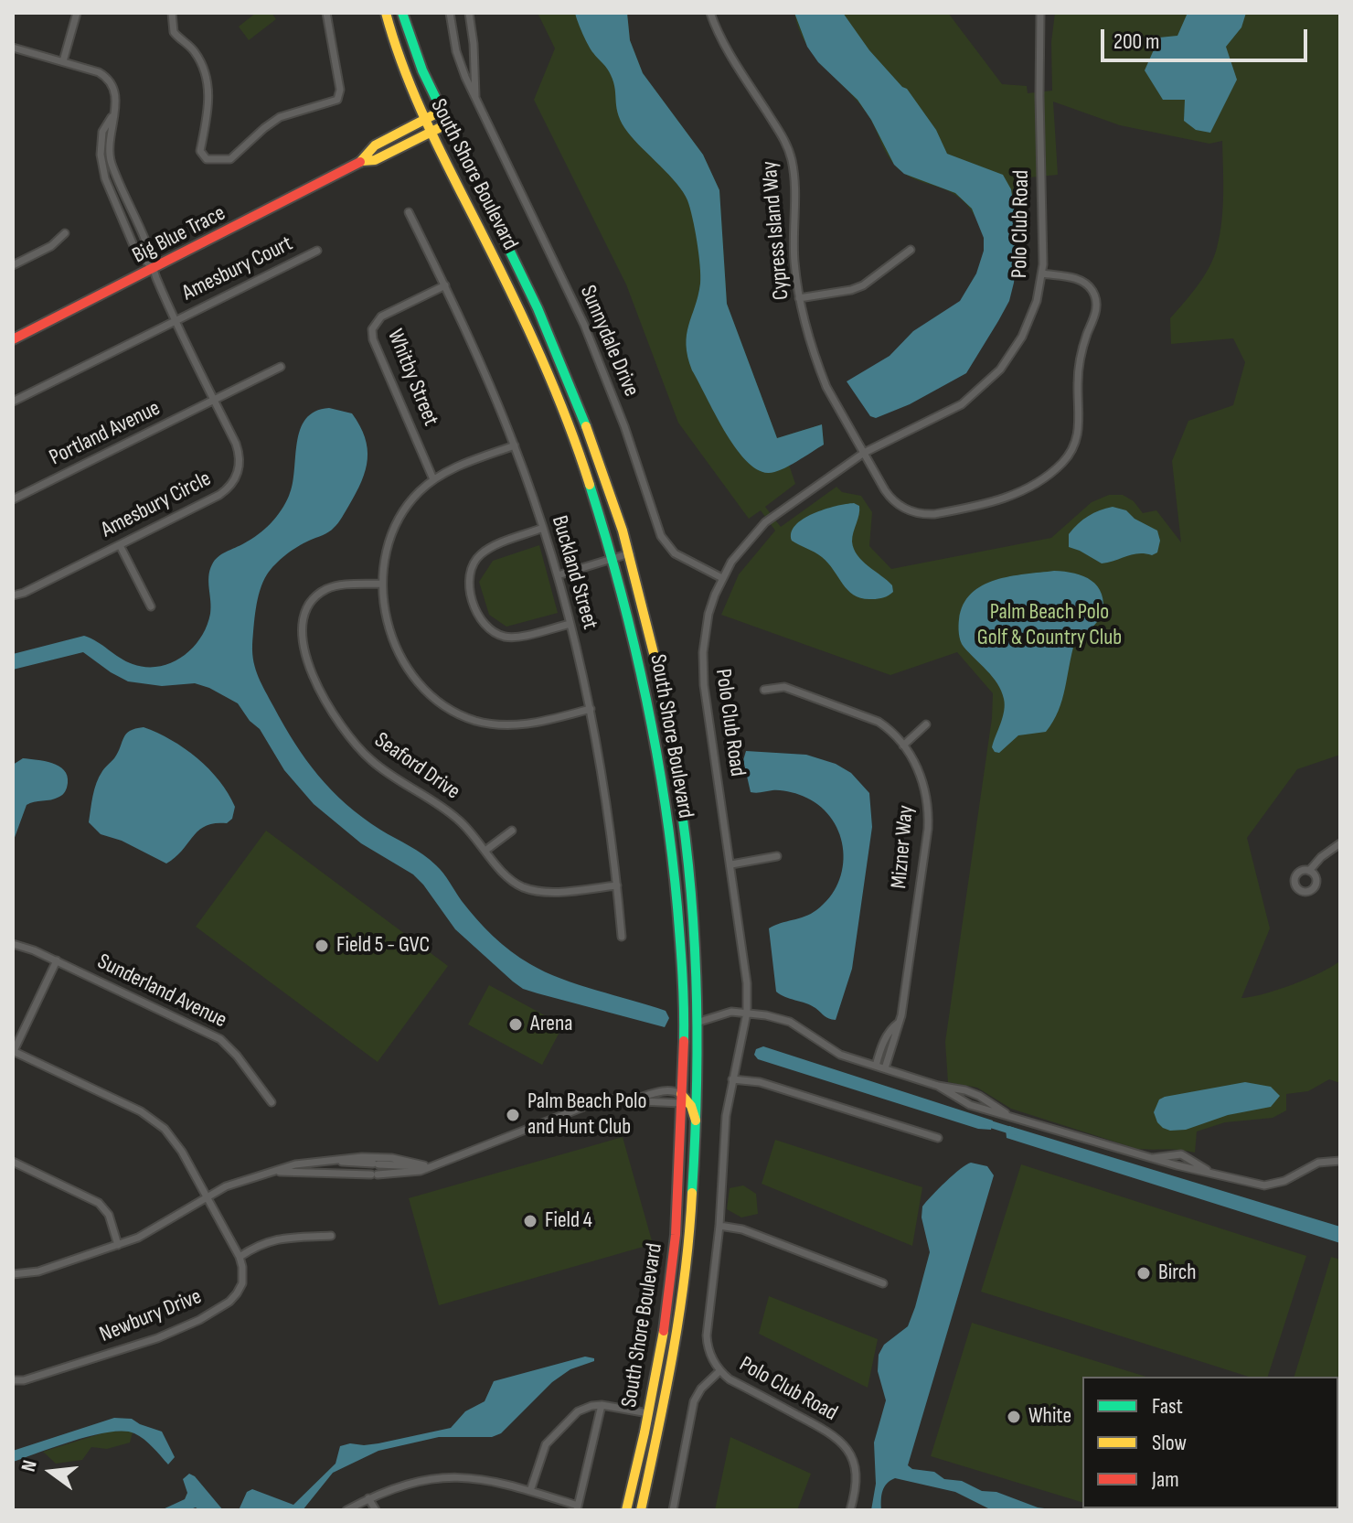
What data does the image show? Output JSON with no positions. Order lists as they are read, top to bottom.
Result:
{
  "streets": {
    "street": [
      "South Shore Boulevard",
      "Polo Club Road",
      "Cypress Island Way",
      "Big Blue Trace",
      "Amesbury Court",
      "Sunnydale Drive",
      "Whitby Street",
      "Portland Avenue",
      "Amesbury Circle",
      "Buckland Street",
      "Seaford Drive",
      "Mizner Way",
      "Sunderland Avenue",
      "Newbury Drive"
    ]
  },
  "crossings": [
    ["South Shore Boulevard", "Big Blue Trace"],
    ["Polo Club Road", "Cypress Island Way"],
    ["Polo Club Road", "Sunnydale Drive"],
    ["Big Blue Trace", "Amesbury Circle"],
    ["Amesbury Court", "Amesbury Circle"],
    ["Whitby Street", "Buckland Street"],
    ["Portland Avenue", "Amesbury Circle"],
    ["Buckland Street", "Seaford Drive"]
  ],
  "parks": ["Palm Beach Polo Golf & Country Club"],
  "places": [
    "Field 5 - GVC",
    "Arena",
    "Palm Beach Polo and Hunt Club",
    "Field 4",
    "Birch",
    "White"
  ],
  "legend": ["Fast", "Slow", "Jam"],
  "scale_bar": "200 m",
  "north": "left"
}
